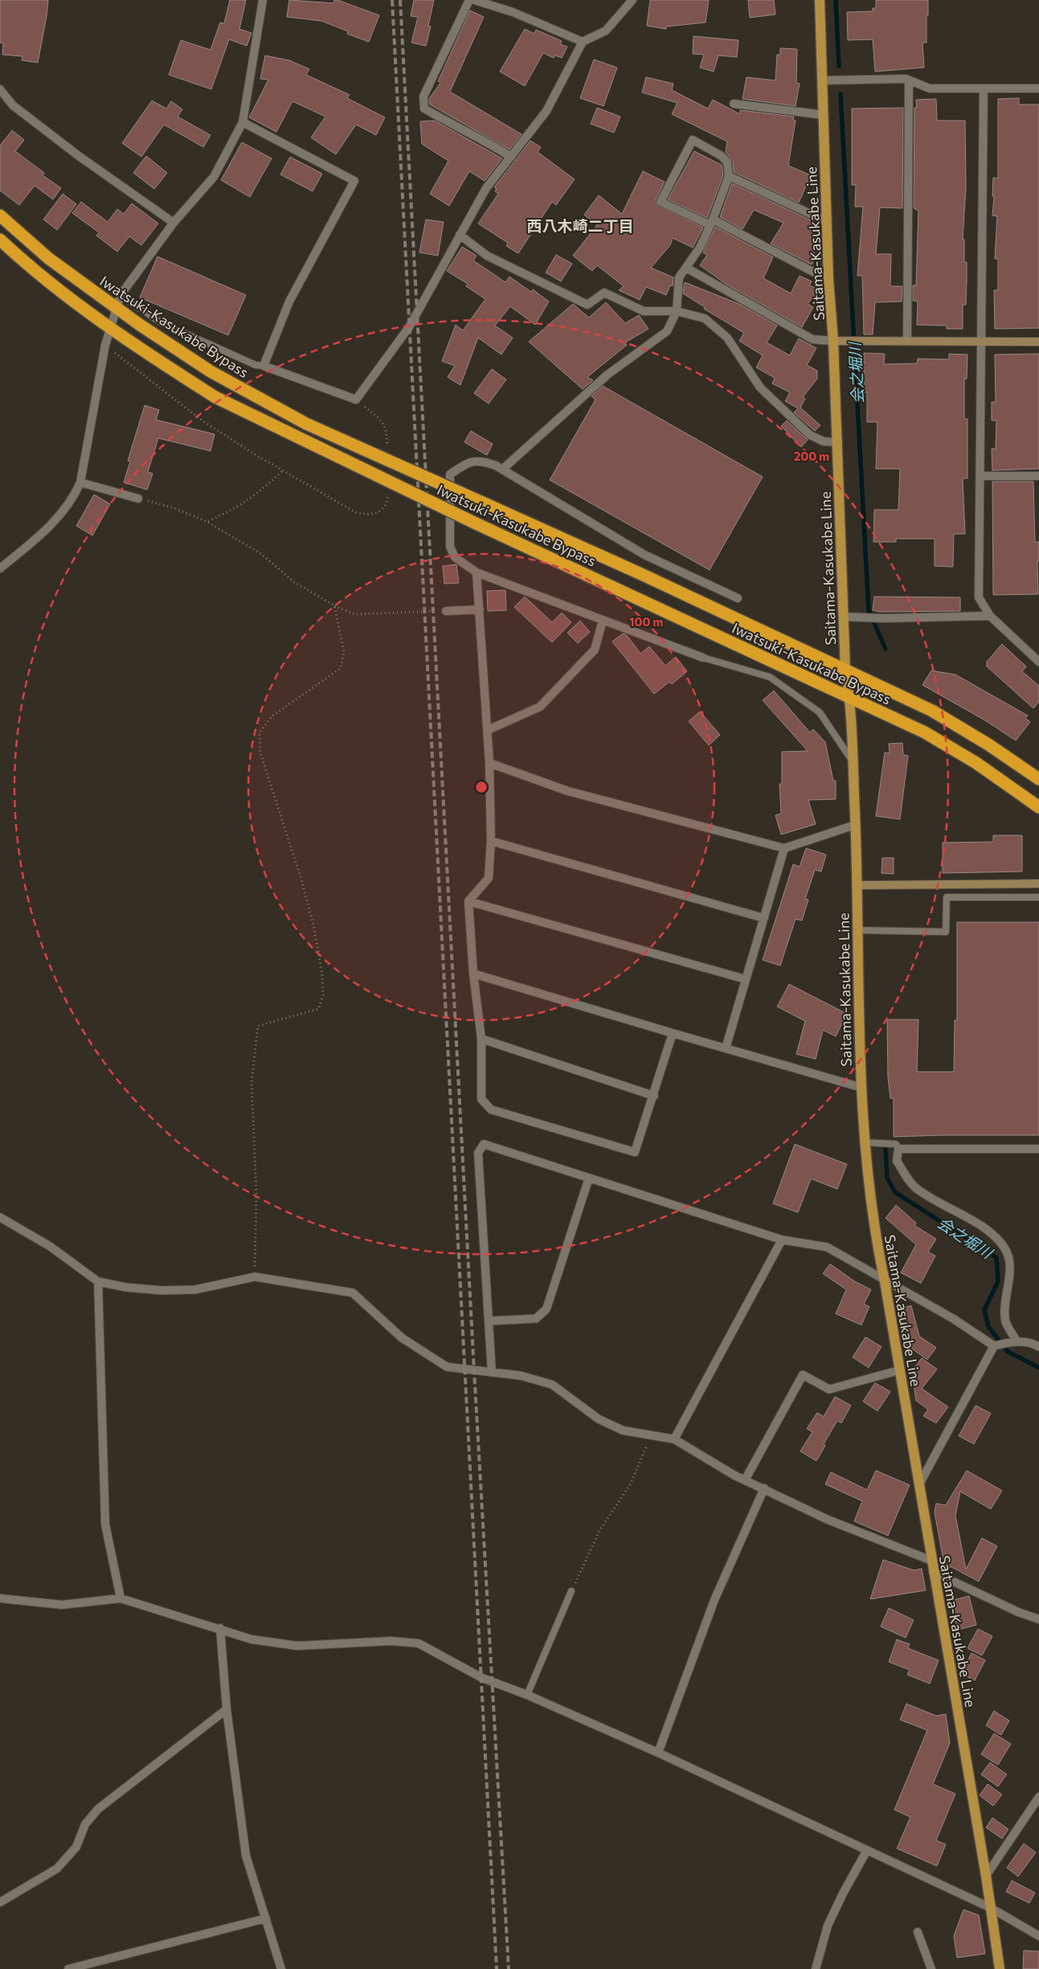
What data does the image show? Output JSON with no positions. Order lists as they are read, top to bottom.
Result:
{
  "streets": {
    "highway": ["Iwatsuki-Kasukabe Bypass"],
    "main road": ["Saitama-Kasukabe Line"]
  },
  "crossings": [
    ["Saitama-Kasukabe Line", "Iwatsuki-Kasukabe Bypass"]
  ],
  "districts": ["西八木崎二丁目"],
  "water": ["会之堀川"],
  "rings": ["200 m", "100 m"]
}
